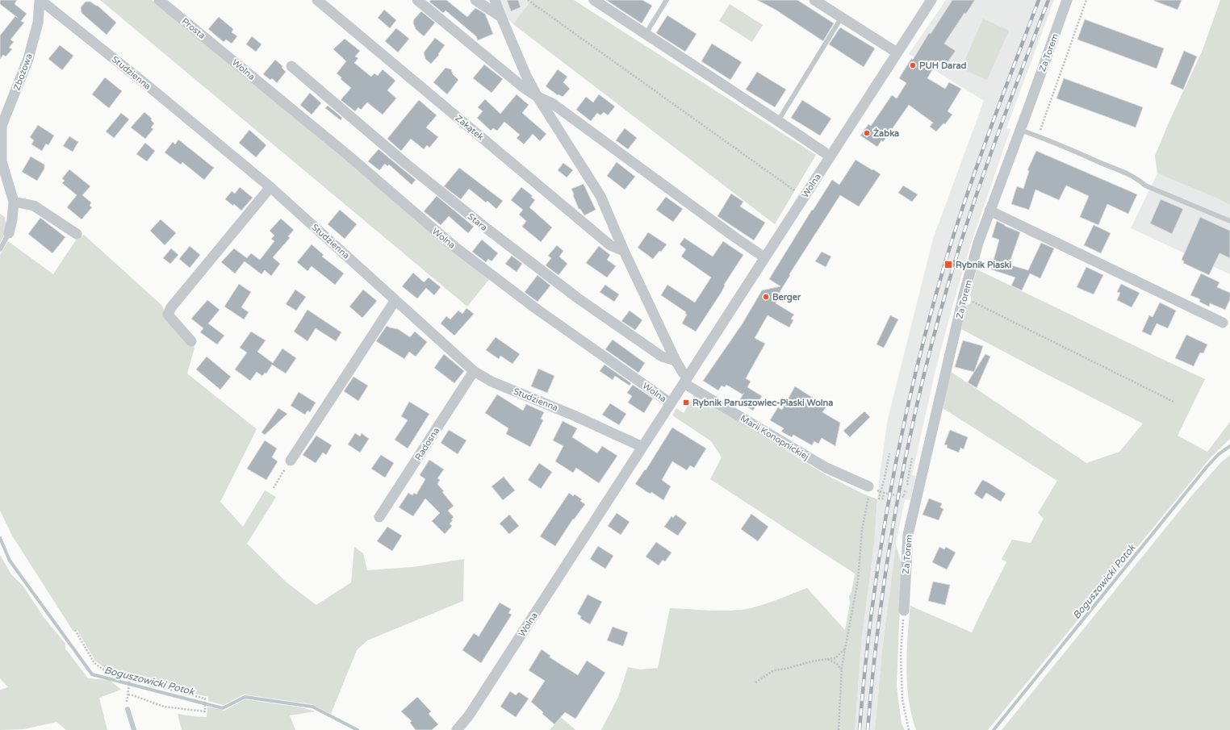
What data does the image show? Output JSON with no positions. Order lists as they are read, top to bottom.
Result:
{
  "streets": {
    "street": [
      "Prosta",
      "Za Torem",
      "Wolna",
      "Zbożowa",
      "Studzienna",
      "Zakątek",
      "Stara",
      "Marii Konopnickiej",
      "Radosna"
    ]
  },
  "crossings": [
    ["Prosta", "Wolna"],
    ["Wolna", "Studzienna"],
    ["Wolna", "Marii Konopnickiej"],
    ["Zbożowa", "Studzienna"],
    ["Studzienna", "Radosna"]
  ],
  "water": ["Boguszowicki Potok"],
  "places": {
    "other": ["PUH Darad", "Żabka", "Berger"],
    "transit": ["Rybnik Piaski", "Rybnik Paruszowiec-Piaski Wolna"]
  }
}
